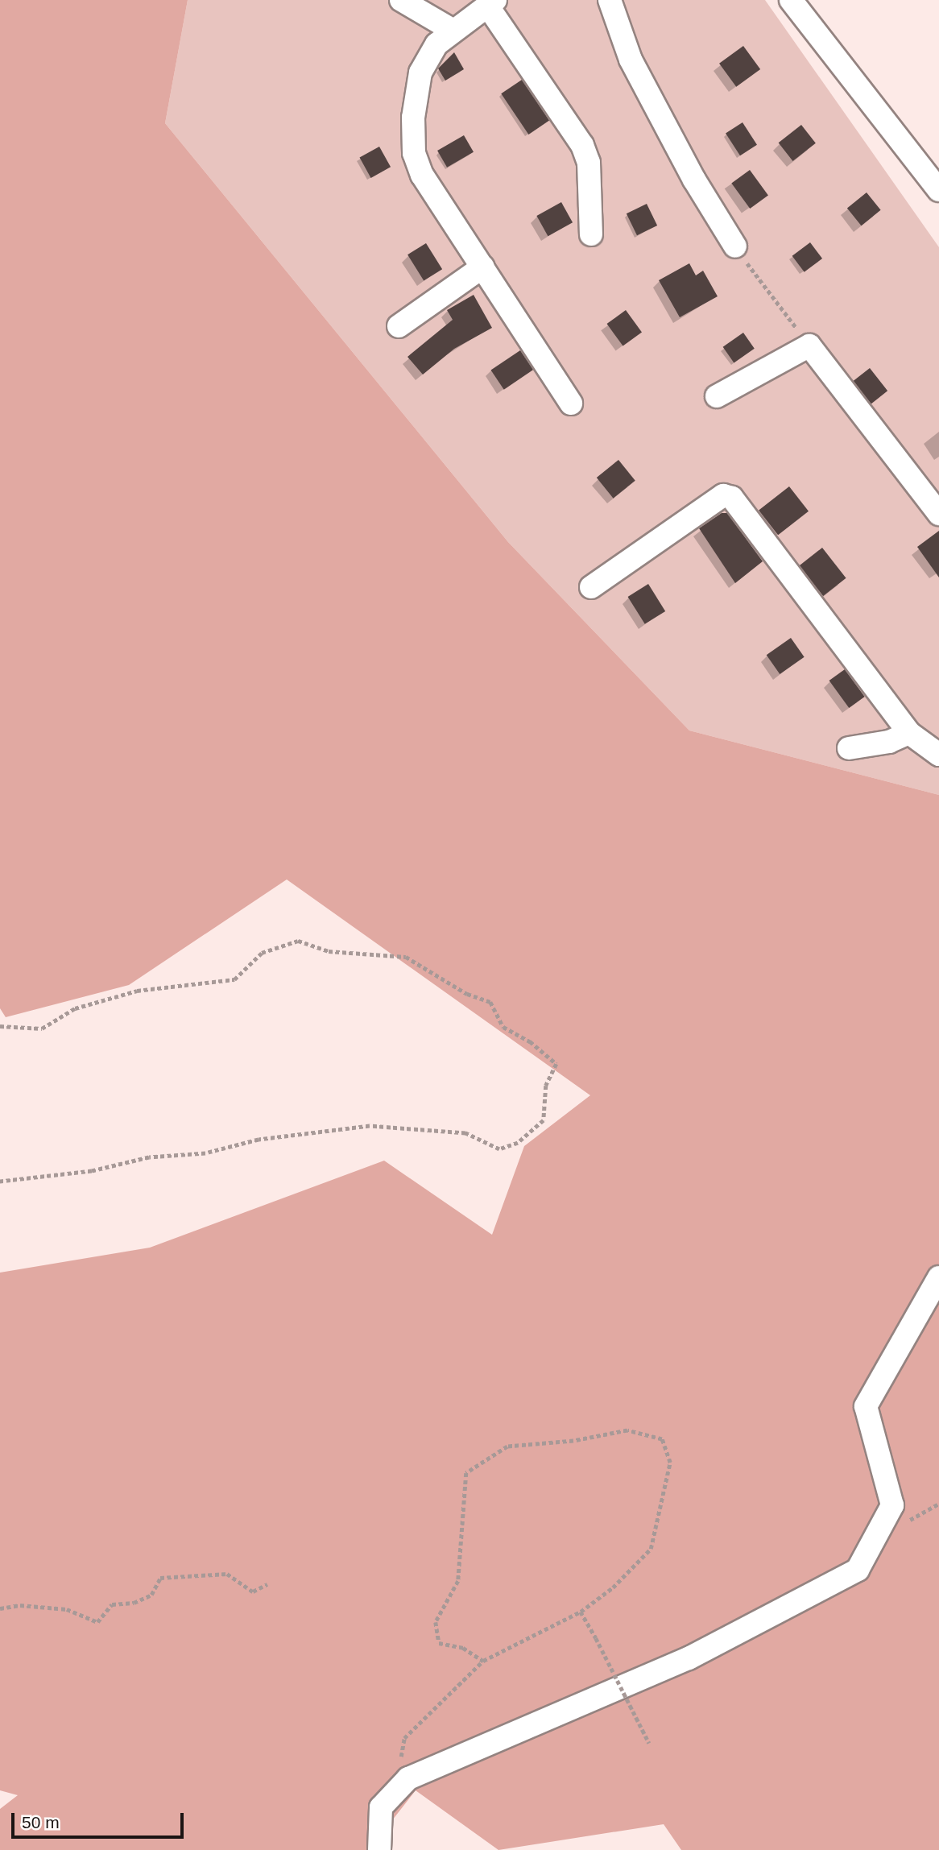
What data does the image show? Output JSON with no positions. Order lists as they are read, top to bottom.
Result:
{
  "scale_bar": "50 m"
}
